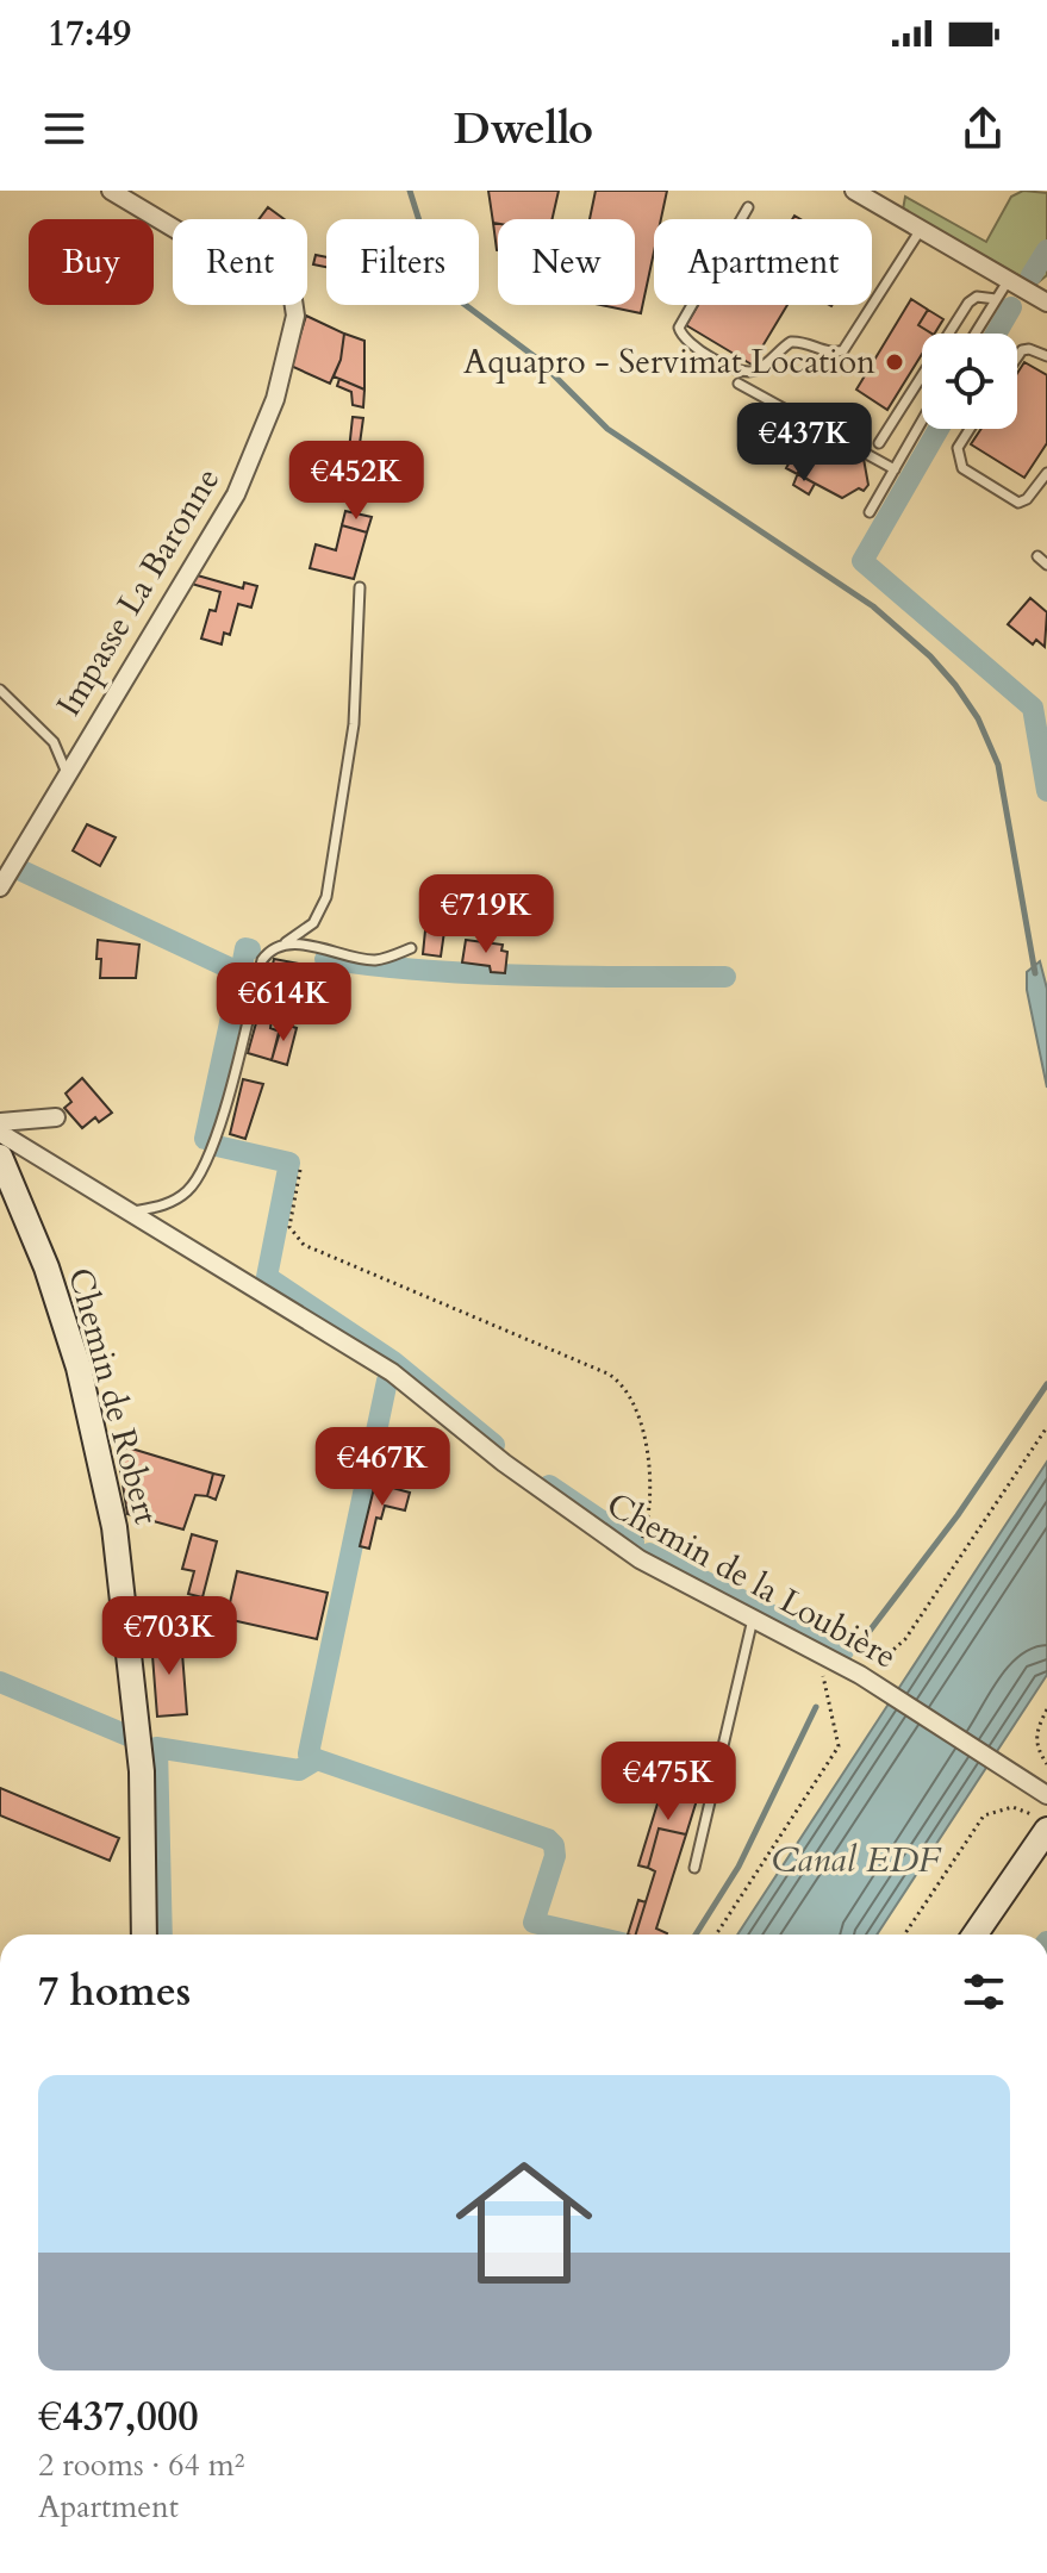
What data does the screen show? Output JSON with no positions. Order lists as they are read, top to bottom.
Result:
{
  "streets": {
    "street": ["Impasse La Baronne", "Chemin de Robert", "Chemin de la Loubière"]
  },
  "water": ["Canal EDF"],
  "places": ["Aquapro - Servimat Location"],
  "page": {
    "status": "17:49",
    "header": "Dwello",
    "chip": [
      "Buy",
      "Rent",
      "Filters",
      "New",
      "Apartment"
    ],
    "price": [
      "€437K",
      "€452K",
      "€719K",
      "€614K",
      "€467K",
      "€703K",
      "€475K"
    ],
    "heading": "7 homes",
    "list": [
      {
        "name": "€437,000",
        "note": "2 rooms · 64 m² · Apartment"
      }
    ]
  }
}
